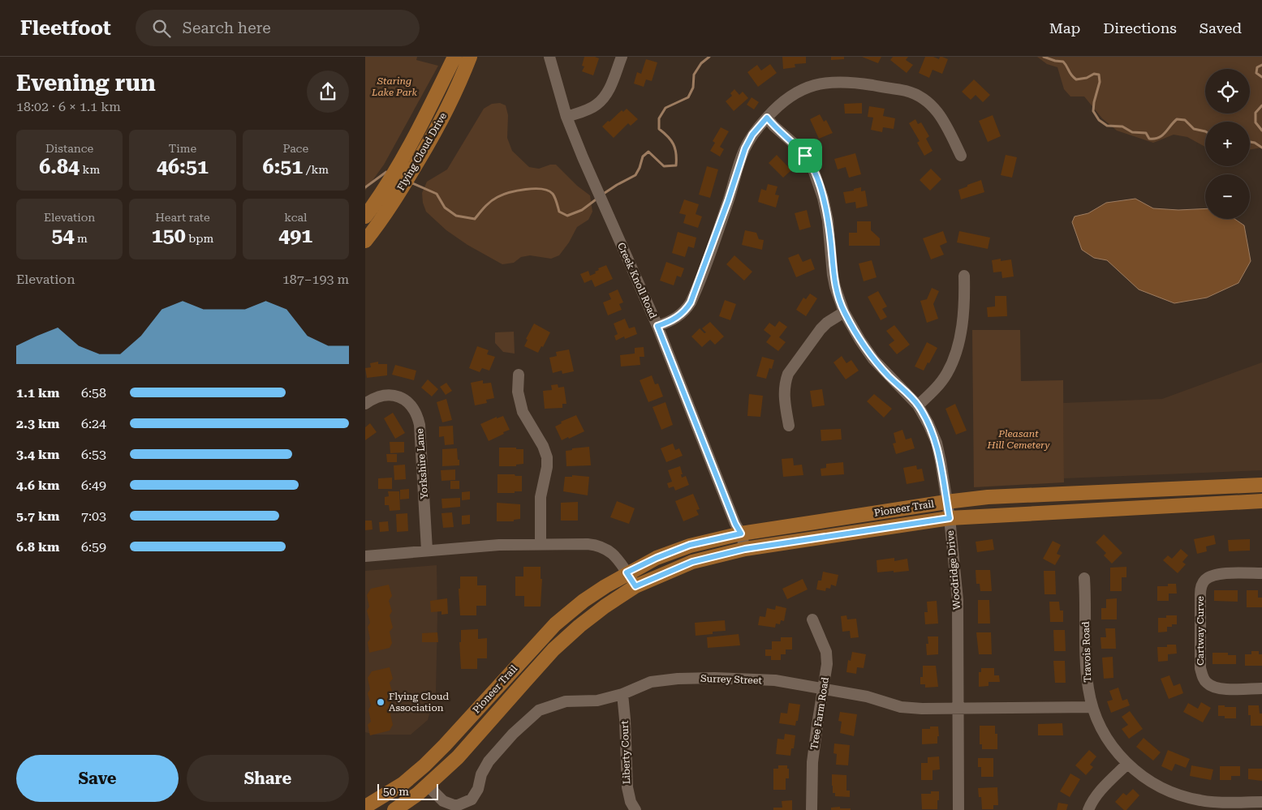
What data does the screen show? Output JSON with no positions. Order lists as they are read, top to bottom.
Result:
{
  "streets": {
    "main road": ["Flying Cloud Drive", "Pioneer Trail"],
    "street": [
      "Creek Knoll Road",
      "Yorkshire Lane",
      "Woodridge Drive",
      "Cartway Curve",
      "Travois Road",
      "Surrey Street",
      "Tree Farm Road",
      "Liberty Court"
    ]
  },
  "crossings": [
    ["Creek Knoll Road", "Pioneer Trail"],
    ["Pioneer Trail", "Woodridge Drive"],
    ["Pioneer Trail", "Surrey Street"],
    ["Woodridge Drive", "Surrey Street"],
    ["Travois Road", "Surrey Street"],
    ["Surrey Street", "Tree Farm Road"],
    ["Surrey Street", "Liberty Court"]
  ],
  "parks": ["Staring Lake Park", "Pleasant Hill Cemetery"],
  "places": ["Flying Cloud Association"],
  "scale_bar": "50 m",
  "page": {
    "header": "Fleetfoot",
    "search": "Search here",
    "nav": ["Map", "Directions", "Saved"],
    "heading": ["Evening run", "18:02 · 6 × 1.1 km"],
    "map_buttons": ["+", "−"],
    "stats": [
      ["Distance", "6.84 km"],
      ["Time", "46:51"],
      ["Pace", "6:51 /km"],
      ["Elevation", "54 m"],
      ["Heart rate", "150 bpm"],
      ["kcal", "491"]
    ],
    "chart": ["Elevation", "187–193 m"],
    "list": [
      {
        "name": "1.1 km",
        "note": "6:58"
      },
      {
        "name": "2.3 km",
        "note": "6:24"
      },
      {
        "name": "3.4 km",
        "note": "6:53"
      },
      {
        "name": "4.6 km",
        "note": "6:49"
      },
      {
        "name": "5.7 km",
        "note": "7:03"
      },
      {
        "name": "6.8 km",
        "note": "6:59"
      }
    ],
    "buttons": ["Save", "Share"],
    "scale": "50 m"
  }
}
